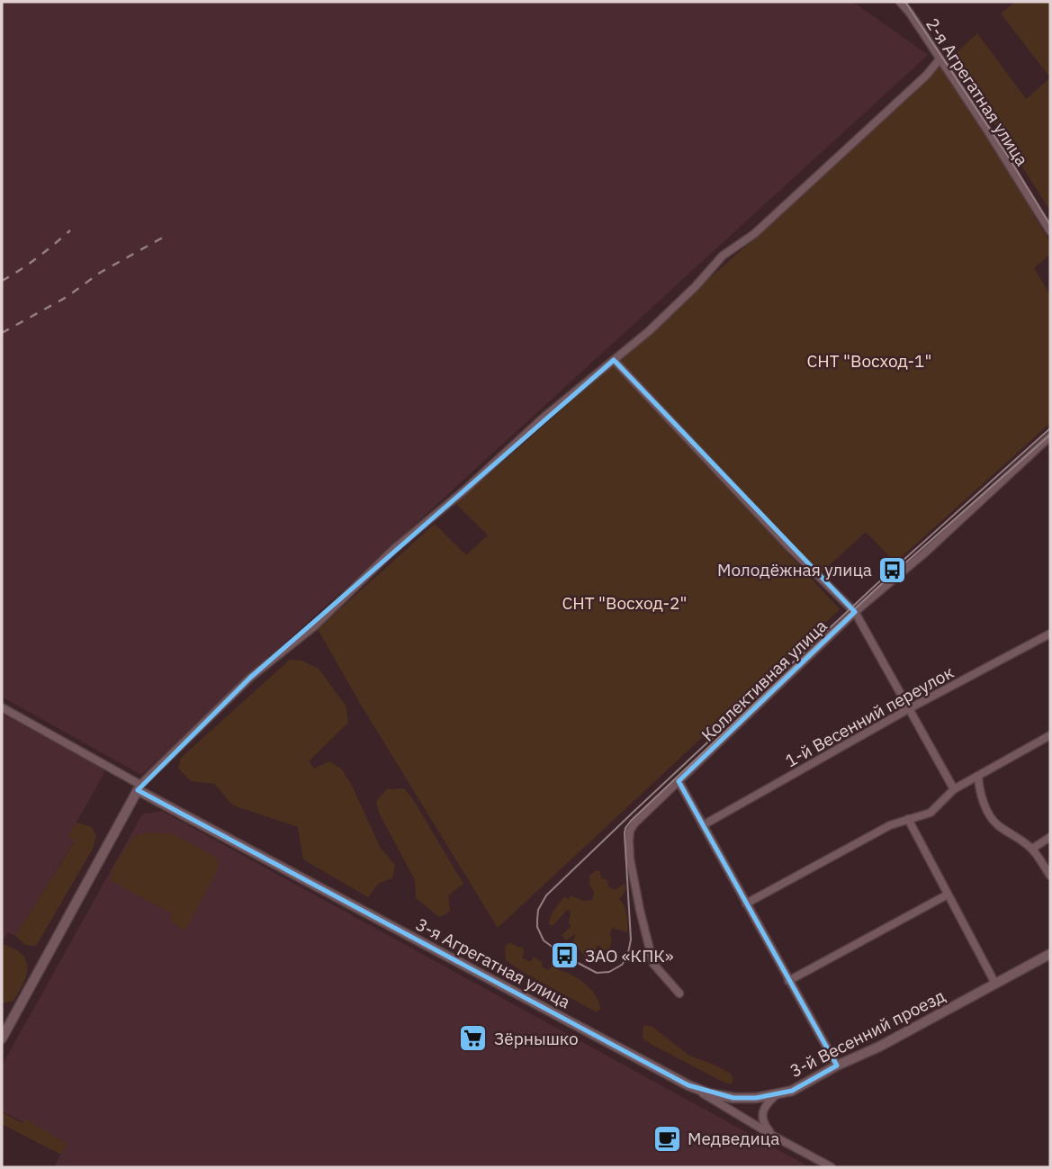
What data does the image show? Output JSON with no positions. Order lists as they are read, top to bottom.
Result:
{
  "streets": {
    "street": [
      "2-я Агрегатная улица",
      "Коллективная улица",
      "1-й Весенний переулок",
      "3-я Агрегатная улица",
      "3-й Весенний проезд"
    ]
  },
  "crossings": [
    ["3-я Агрегатная улица", "3-й Весенний проезд"]
  ],
  "parks": ["СНТ \"Восход-1\"", "СНТ \"Восход-2\""],
  "places": {
    "bus stop": ["Молодёжная улица", "ЗАО «КПК»"],
    "supermarket": ["Зёрнышко"],
    "cafe": ["Медведица"]
  }
}
